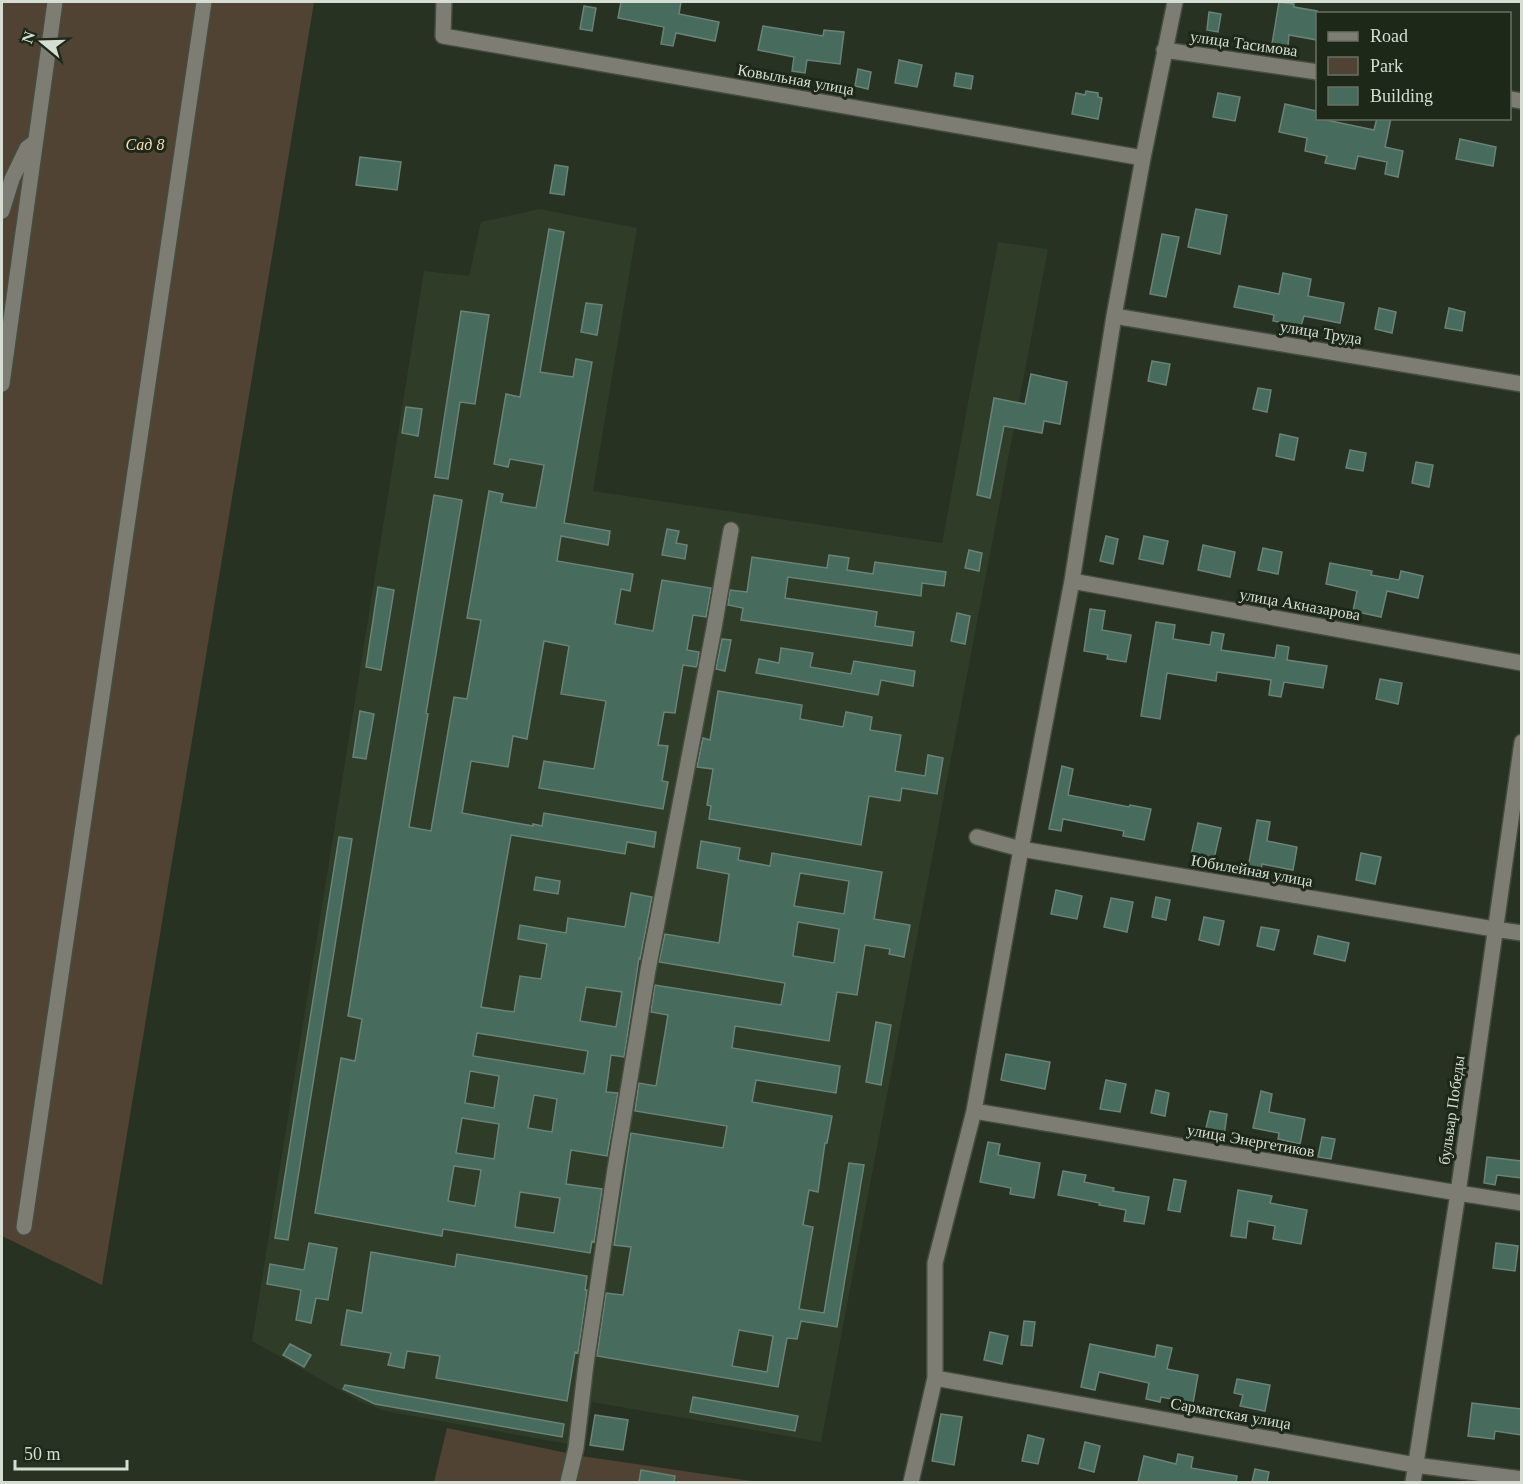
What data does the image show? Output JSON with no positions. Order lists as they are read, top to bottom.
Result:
{
  "streets": {
    "street": [
      "улица Тасимова",
      "Ковыльная улица",
      "улица Труда",
      "улица Акназарова",
      "Юбилейная улица",
      "бульвар Победы",
      "улица Энергетиков",
      "Сарматская улица"
    ]
  },
  "crossings": [
    ["Юбилейная улица", "бульвар Победы"],
    ["бульвар Победы", "улица Энергетиков"],
    ["бульвар Победы", "Сарматская улица"]
  ],
  "parks": ["Сад 8"],
  "legend": ["Road", "Park", "Building"],
  "scale_bar": "50 m",
  "north": "left"
}
